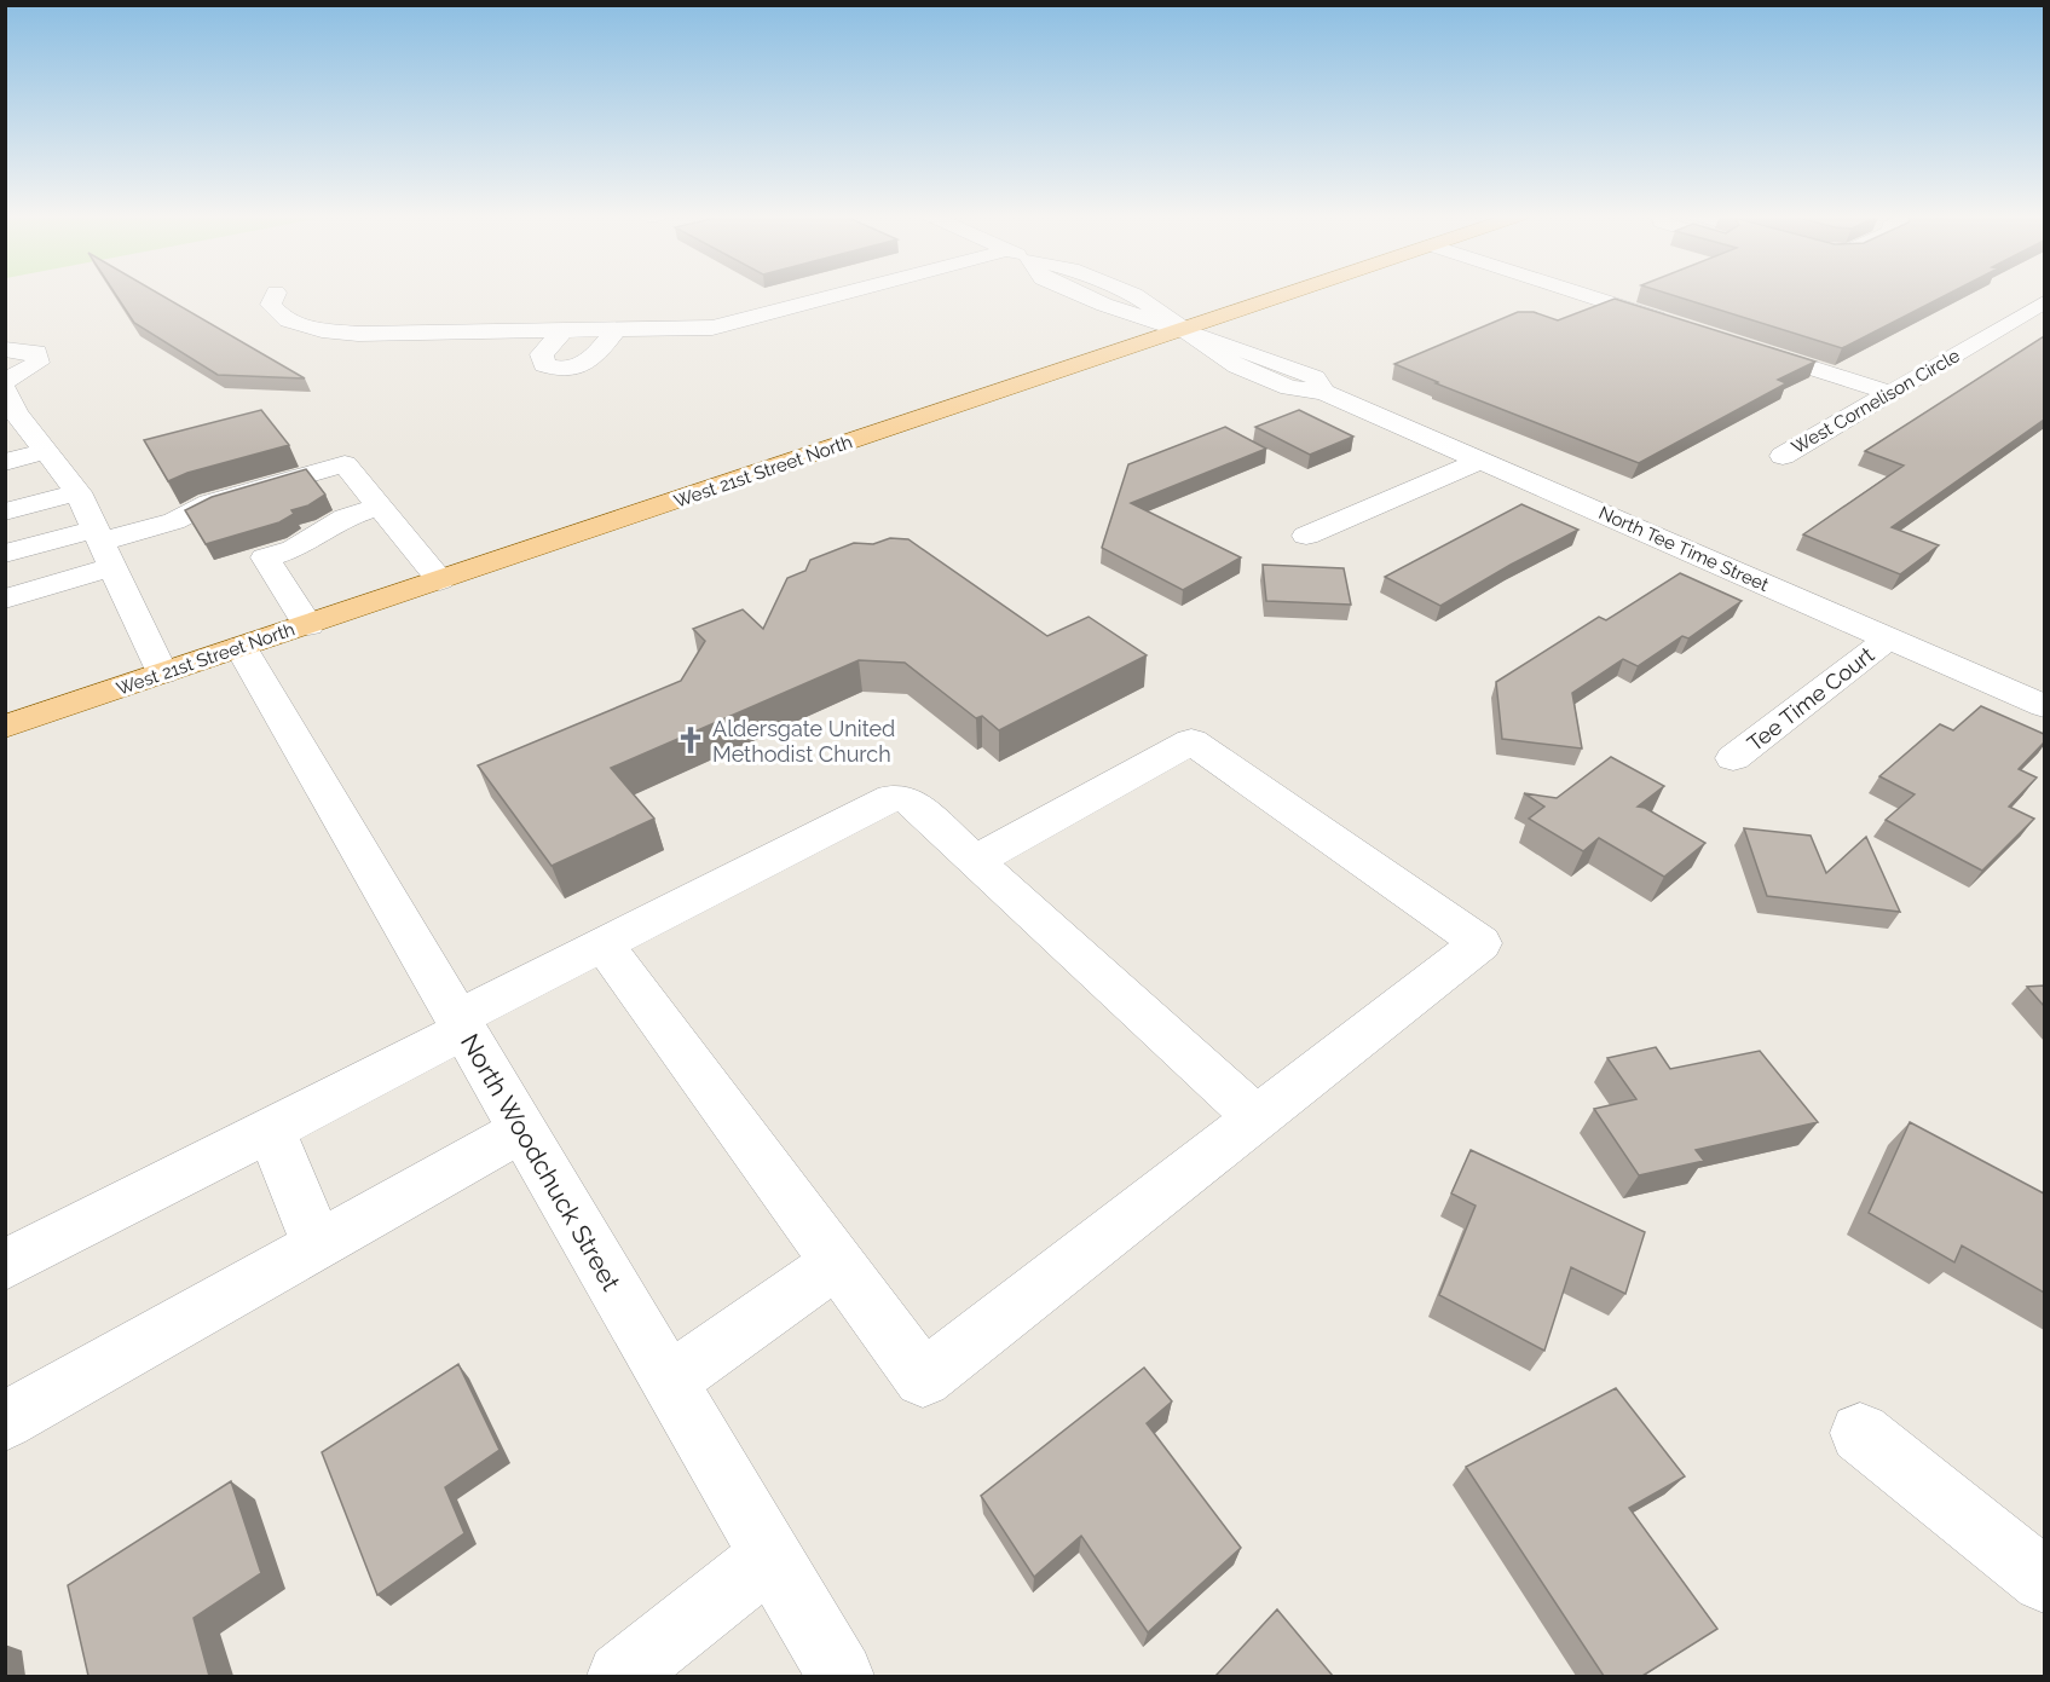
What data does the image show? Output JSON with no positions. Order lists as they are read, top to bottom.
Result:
{
  "streets": {
    "main road": ["West 21st Street North"],
    "street": [
      "West Cornelison Circle",
      "North Tee Time Street",
      "Tee Time Court",
      "North Woodchuck Street"
    ]
  },
  "crossings": [
    ["West 21st Street North", "North Tee Time Street"],
    ["West 21st Street North", "North Woodchuck Street"],
    ["North Tee Time Street", "Tee Time Court"]
  ],
  "places": {
    "church": ["Aldersgate United Methodist Church"]
  }
}
